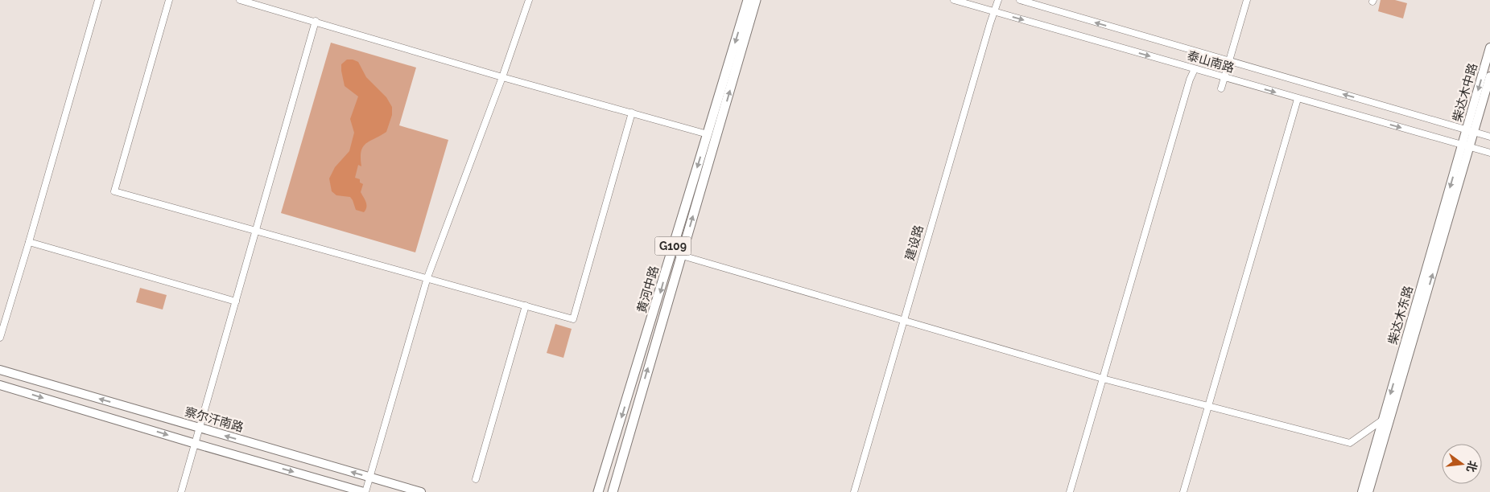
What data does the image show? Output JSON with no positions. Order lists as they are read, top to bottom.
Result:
{
  "streets": {
    "highway": ["G109", "黄河中路"],
    "main road": ["柴达木中路", "柴达木东路", "察尔汗南路"],
    "street": ["泰山南路", "建设路"]
  },
  "crossings": [
    ["泰山南路", "柴达木中路"],
    ["泰山南路", "建设路"],
    ["泰山南路", "柴达木东路"],
    ["柴达木中路", "柴达木东路"]
  ],
  "north": "right"
}
